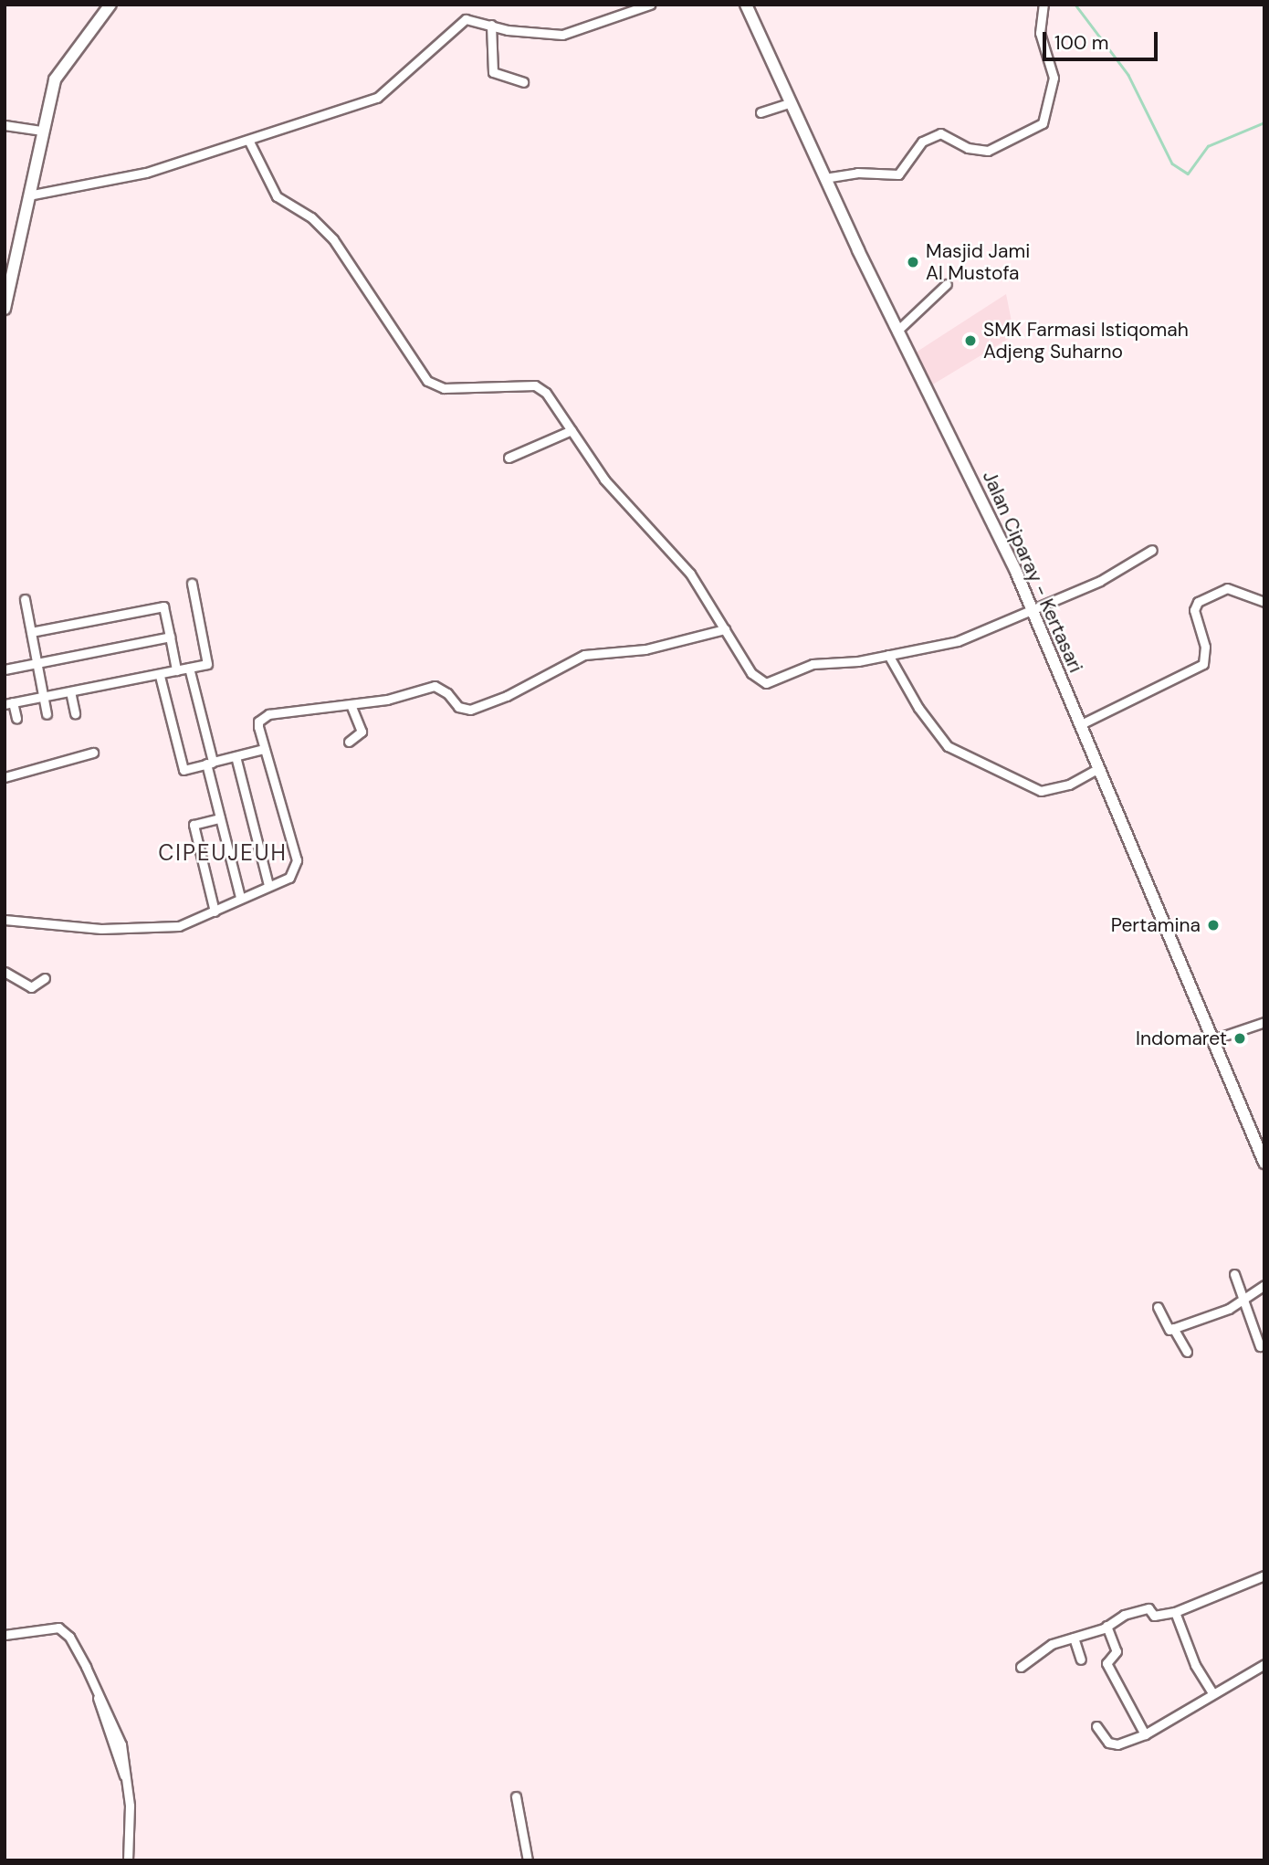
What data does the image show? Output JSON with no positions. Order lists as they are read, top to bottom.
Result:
{
  "streets": {
    "main road": ["Jalan Ciparay - Kertasari"]
  },
  "districts": ["CIPEUJEUH"],
  "places": [
    "Masjid Jami Al Mustofa",
    "SMK Farmasi Istiqomah Adjeng Suharno",
    "Pertamina",
    "Indomaret"
  ],
  "scale_bar": "100 m"
}
